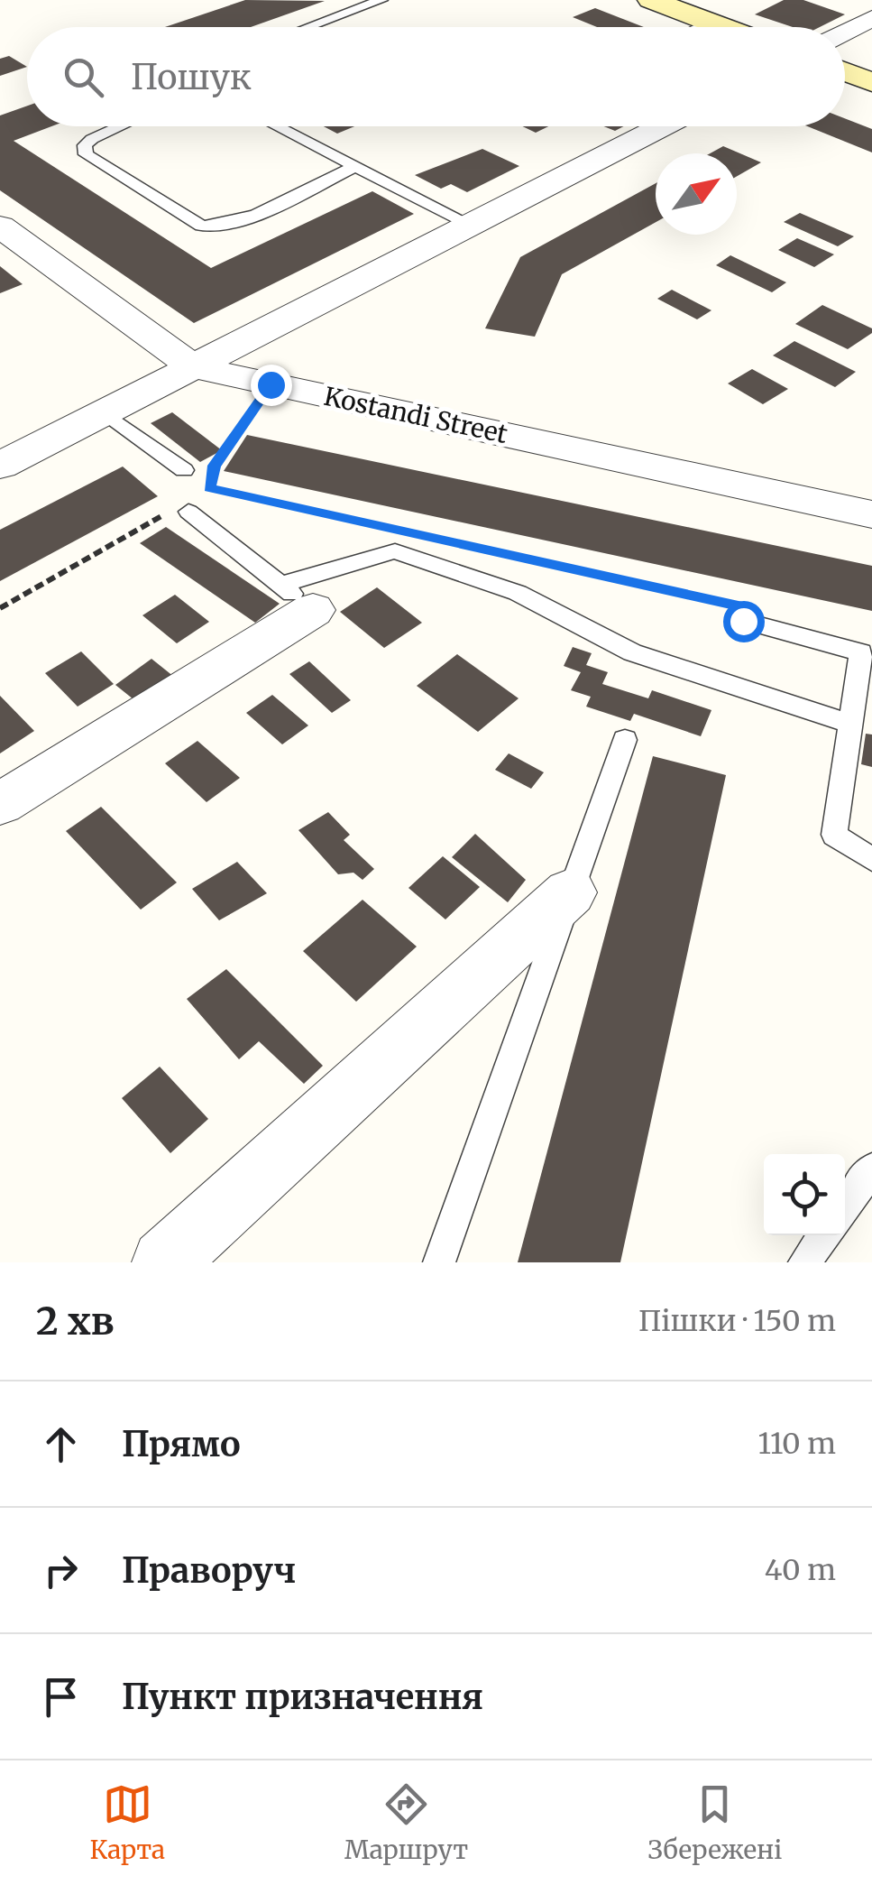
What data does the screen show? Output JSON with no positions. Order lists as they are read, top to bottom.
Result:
{
  "streets": {
    "street": ["Kostandi Street"]
  },
  "north": "top right",
  "page": {
    "search": "Пошук",
    "heading": ["2 хв", "Пішки · 150 m"],
    "list": [
      ["Прямо", "110 m"],
      ["Праворуч", "40 m"],
      "Пункт призначення"
    ],
    "nav": ["Карта", "Маршрут", "Збережені"]
  }
}
